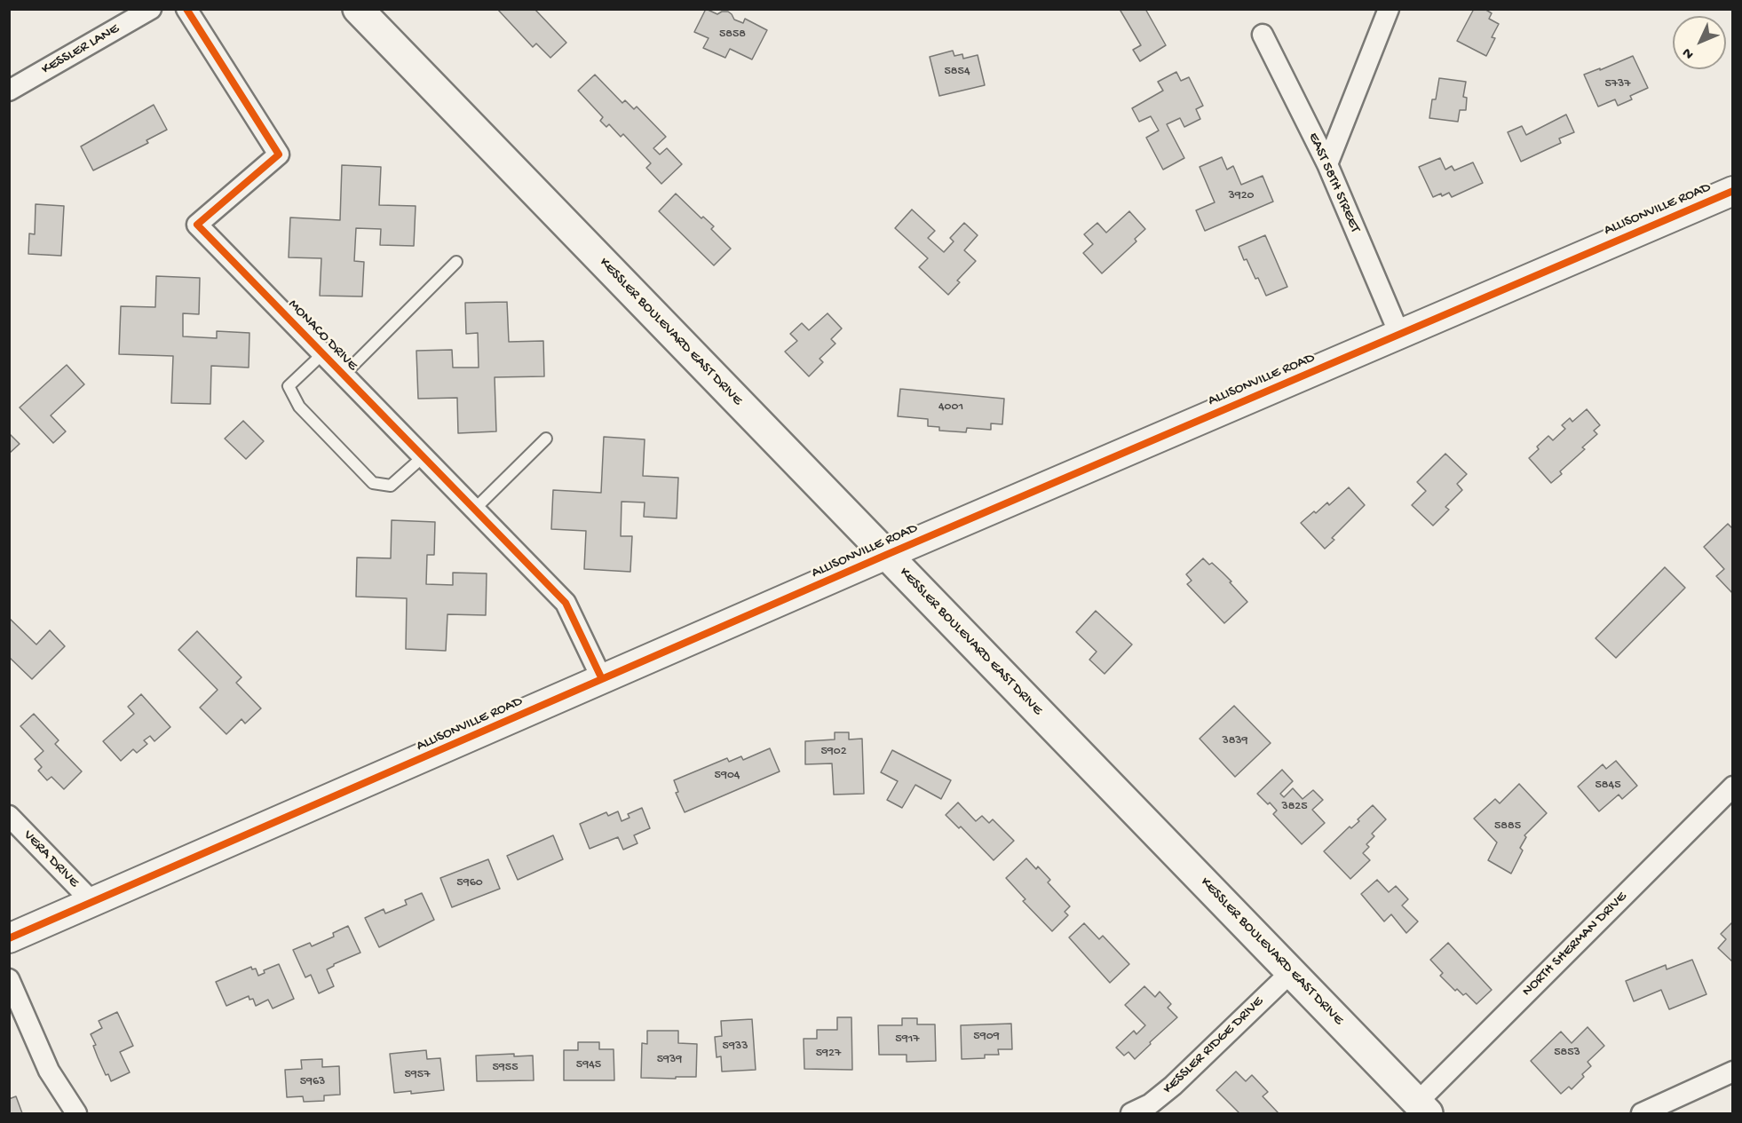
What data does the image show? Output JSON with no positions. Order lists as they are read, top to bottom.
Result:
{
  "streets": {
    "main road": ["ALLISONVILLE ROAD", "KESSLER BOULEVARD EAST DRIVE"],
    "street": [
      "KESSLER LANE",
      "EAST 58TH STREET",
      "MONACO DRIVE",
      "VERA DRIVE",
      "NORTH SHERMAN DRIVE",
      "KESSLER RIDGE DRIVE"
    ]
  },
  "crossings": [
    ["EAST 58TH STREET", "ALLISONVILLE ROAD"],
    ["ALLISONVILLE ROAD", "KESSLER BOULEVARD EAST DRIVE"],
    ["ALLISONVILLE ROAD", "MONACO DRIVE"],
    ["ALLISONVILLE ROAD", "VERA DRIVE"],
    ["KESSLER BOULEVARD EAST DRIVE", "NORTH SHERMAN DRIVE"],
    ["KESSLER BOULEVARD EAST DRIVE", "KESSLER RIDGE DRIVE"]
  ],
  "house_numbers": [
    "5858",
    "5854",
    "5737",
    "3920",
    "4001",
    "3839",
    "5902",
    "5904",
    "5845",
    "3825",
    "5885",
    "5960",
    "5909",
    "5917",
    "5933",
    "5853",
    "5927",
    "5939",
    "5945",
    "5955",
    "5957",
    "5963"
  ],
  "north": "bottom left"
}
